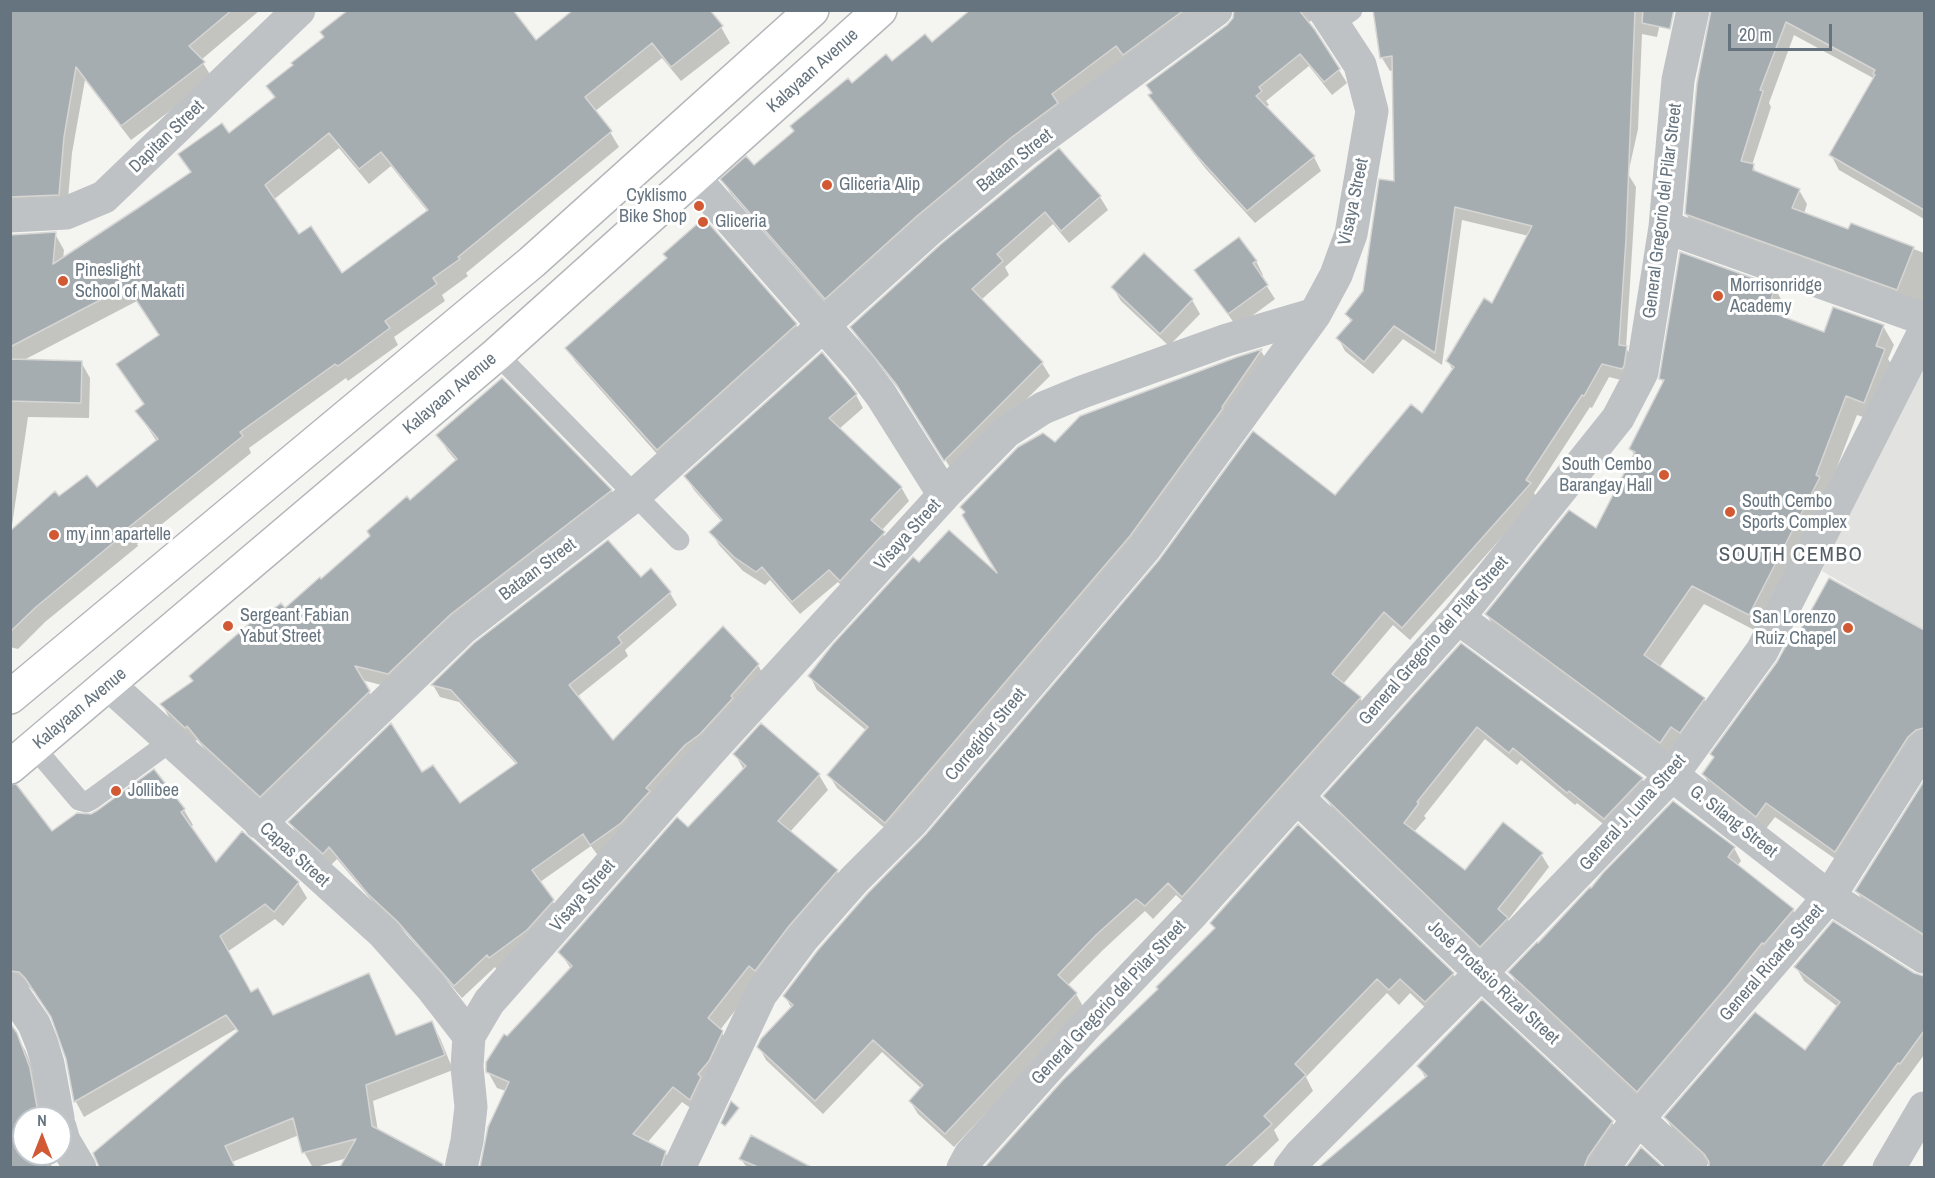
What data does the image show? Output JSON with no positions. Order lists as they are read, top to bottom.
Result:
{
  "streets": {
    "main road": ["Kalayaan Avenue"],
    "street": [
      "Dapitan Street",
      "Bataan Street",
      "Visaya Street",
      "General Gregorio del Pilar Street",
      "Corregidor Street",
      "General J. Luna Street",
      "G. Silang Street",
      "Capas Street",
      "General Ricarte Street",
      "José Protasio Rizal Street"
    ]
  },
  "crossings": [
    ["Kalayaan Avenue", "Capas Street"],
    ["Bataan Street", "Capas Street"],
    ["Visaya Street", "Corregidor Street"],
    ["Visaya Street", "Capas Street"],
    ["General Gregorio del Pilar Street", "G. Silang Street"],
    ["General Gregorio del Pilar Street", "José Protasio Rizal Street"],
    ["General J. Luna Street", "G. Silang Street"],
    ["General J. Luna Street", "José Protasio Rizal Street"],
    ["G. Silang Street", "General Ricarte Street"],
    ["General Ricarte Street", "José Protasio Rizal Street"]
  ],
  "districts": ["SOUTH CEMBO"],
  "places": [
    "Gliceria Alip",
    "Cyklismo Bike Shop",
    "Gliceria",
    "Pineslight School of Makati",
    "Morrisonridge Academy",
    "South Cembo Barangay Hall",
    "South Cembo Sports Complex",
    "my inn apartelle",
    "Sergeant Fabian Yabut Street",
    "San Lorenzo Ruiz Chapel",
    "Jollibee"
  ],
  "scale_bar": "20 m",
  "north": "top"
}
